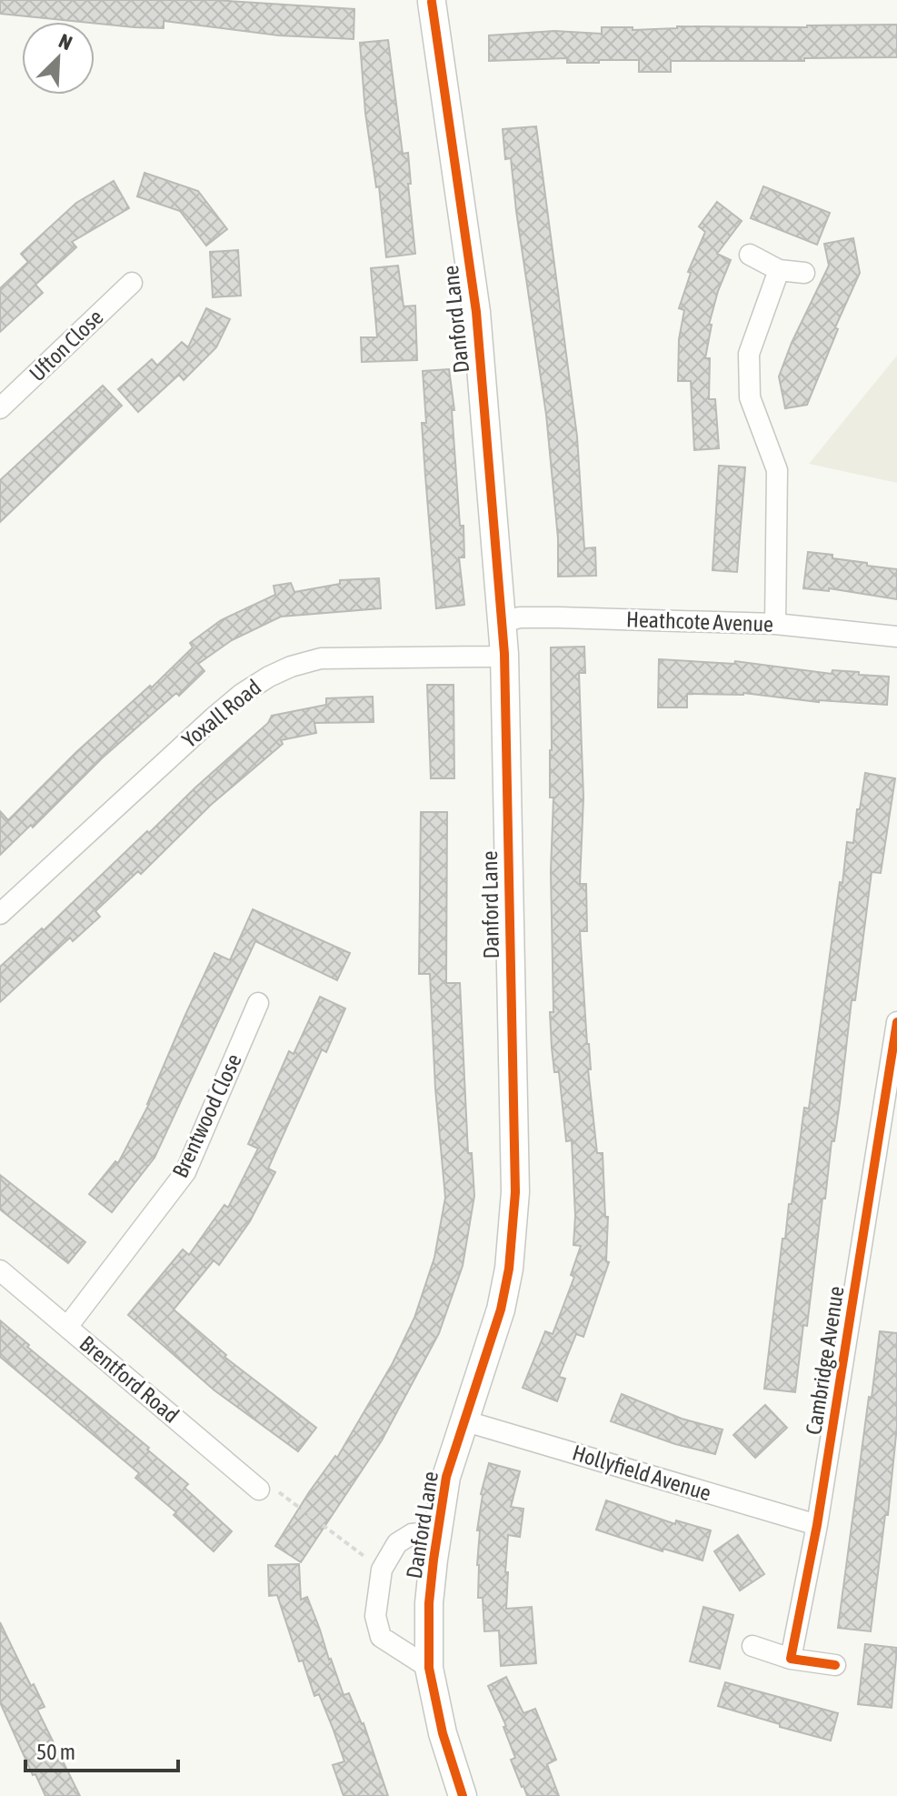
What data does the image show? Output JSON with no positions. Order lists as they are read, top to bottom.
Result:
{
  "streets": {
    "street": [
      "Danford Lane",
      "Ufton Close",
      "Heathcote Avenue",
      "Yoxall Road",
      "Brentwood Close",
      "Cambridge Avenue",
      "Brentford Road",
      "Hollyfield Avenue"
    ]
  },
  "crossings": [
    ["Danford Lane", "Heathcote Avenue"],
    ["Danford Lane", "Yoxall Road"],
    ["Danford Lane", "Hollyfield Avenue"],
    ["Brentwood Close", "Brentford Road"],
    ["Cambridge Avenue", "Hollyfield Avenue"]
  ],
  "scale_bar": "50 m",
  "north": "top right"
}
